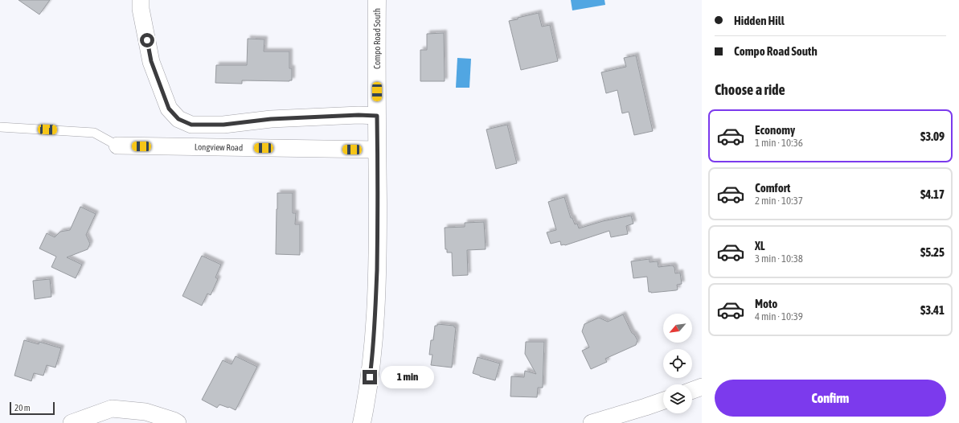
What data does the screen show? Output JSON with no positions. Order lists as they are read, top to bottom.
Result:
{
  "streets": {
    "street": ["Compo Road South", "Longview Road"]
  },
  "crossings": [
    ["Compo Road South", "Longview Road"]
  ],
  "scale_bar": "20 m",
  "north": "bottom left",
  "page": {
    "banner": ["Hidden Hill", "Compo Road South"],
    "heading": "Choose a ride",
    "list": [
      {
        "name": "Economy",
        "note": "1 min · 10:36",
        "value": "$3.09"
      },
      {
        "name": "Comfort",
        "note": "2 min · 10:37",
        "value": "$4.17"
      },
      {
        "name": "XL",
        "note": "3 min · 10:38",
        "value": "$5.25"
      },
      {
        "name": "Moto",
        "note": "4 min · 10:39",
        "value": "$3.41"
      }
    ],
    "bubble": "1 min",
    "buttons": "Confirm",
    "scale": "20 m"
  }
}
